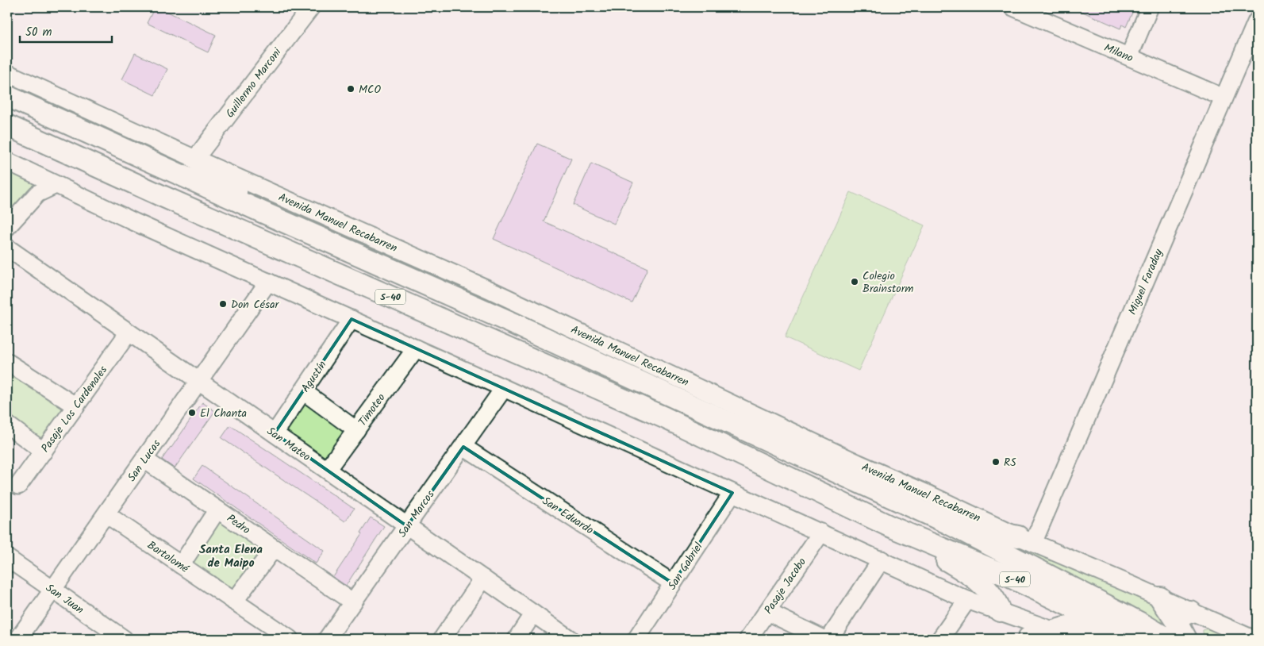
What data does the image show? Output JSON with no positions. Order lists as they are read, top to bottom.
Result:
{
  "streets": {
    "main road": ["Avenida Manuel Recabarren", "S-40"],
    "street": [
      "Milano",
      "Guillermo Marconi",
      "Miguel Faraday",
      "Agustín",
      "Pasaje Los Cardenales",
      "Timoteo",
      "San Mateo",
      "San Lucas",
      "San Marcos",
      "San Eduardo",
      "Pedro",
      "Bartolomé",
      "San Gabriel",
      "Pasaje Jacobo",
      "San Juan"
    ]
  },
  "crossings": [
    ["Milano", "Miguel Faraday"],
    ["Guillermo Marconi", "Avenida Manuel Recabarren"],
    ["Avenida Manuel Recabarren", "Miguel Faraday"],
    ["Agustín", "San Mateo"],
    ["Pasaje Los Cardenales", "San Mateo"],
    ["Timoteo", "San Mateo"],
    ["San Mateo", "San Lucas"],
    ["San Mateo", "San Marcos"],
    ["San Lucas", "Pedro"],
    ["San Lucas", "Bartolomé"],
    ["San Lucas", "San Juan"],
    ["San Marcos", "San Eduardo"],
    ["San Marcos", "Pedro"],
    ["San Eduardo", "San Gabriel"]
  ],
  "districts": ["Santa Elena de Maipo"],
  "places": [
    "MCO",
    "Colegio Brainstorm",
    "Don César",
    "El Chanta",
    "RS"
  ],
  "scale_bar": "50 m"
}
